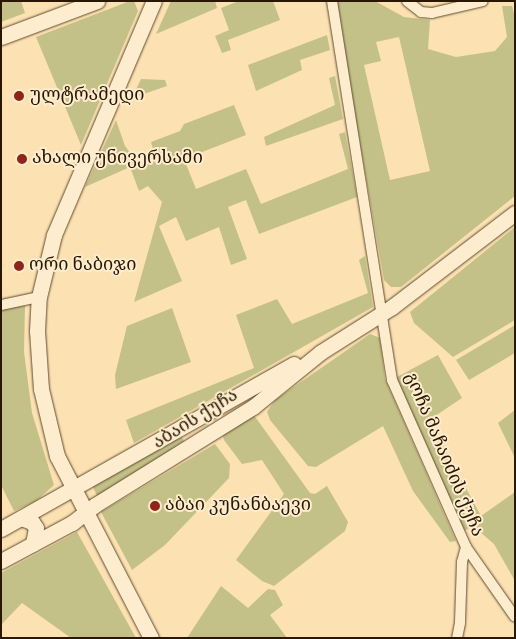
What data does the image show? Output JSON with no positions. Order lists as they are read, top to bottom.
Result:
{
  "streets": {
    "street": ["აბაის ქუჩა", "გოჩა მაჩაიძის ქუჩა"]
  },
  "crossings": [
    ["აბაის ქუჩა", "გოჩა მაჩაიძის ქუჩა"]
  ],
  "places": [
    "ულტრამედი",
    "ახალი უნივერსამი",
    "ორი ნაბიჯი",
    "აბაი კუნანბაევი"
  ]
}
